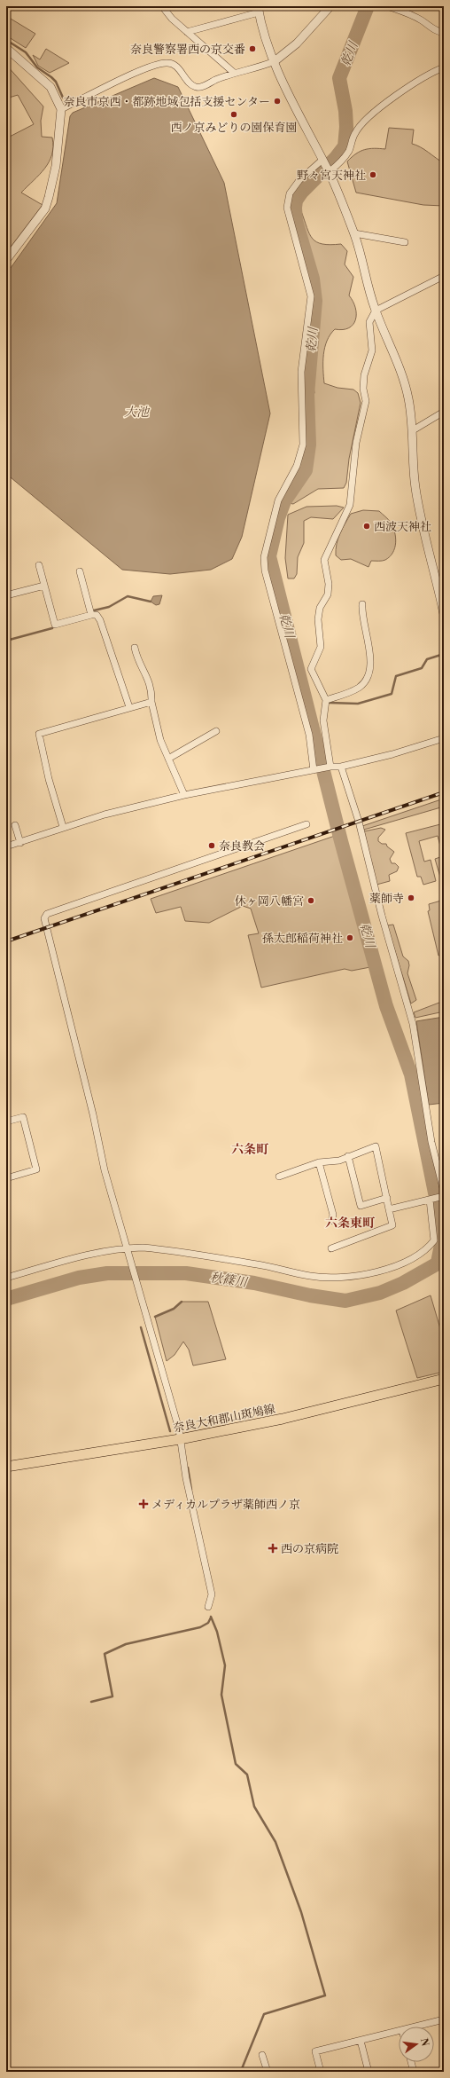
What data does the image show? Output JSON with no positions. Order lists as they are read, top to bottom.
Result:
{
  "streets": {
    "main road": ["奈良大和郡山斑鳩線"]
  },
  "districts": ["六条町", "六条東町"],
  "water": ["乾川", "大池", "秋篠川"],
  "places": {
    "other": [
      "奈良警察署西の京交番",
      "奈良市京西・都跡地域包括支援センター",
      "西ノ京みどりの園保育園",
      "野々宮天神社",
      "西波天神社",
      "奈良教会",
      "薬師寺",
      "休ヶ岡八幡宮",
      "孫太郎稲荷神社"
    ],
    "health": ["メディカルプラザ薬師西ノ京", "西の京病院"]
  },
  "north": "right"
}
